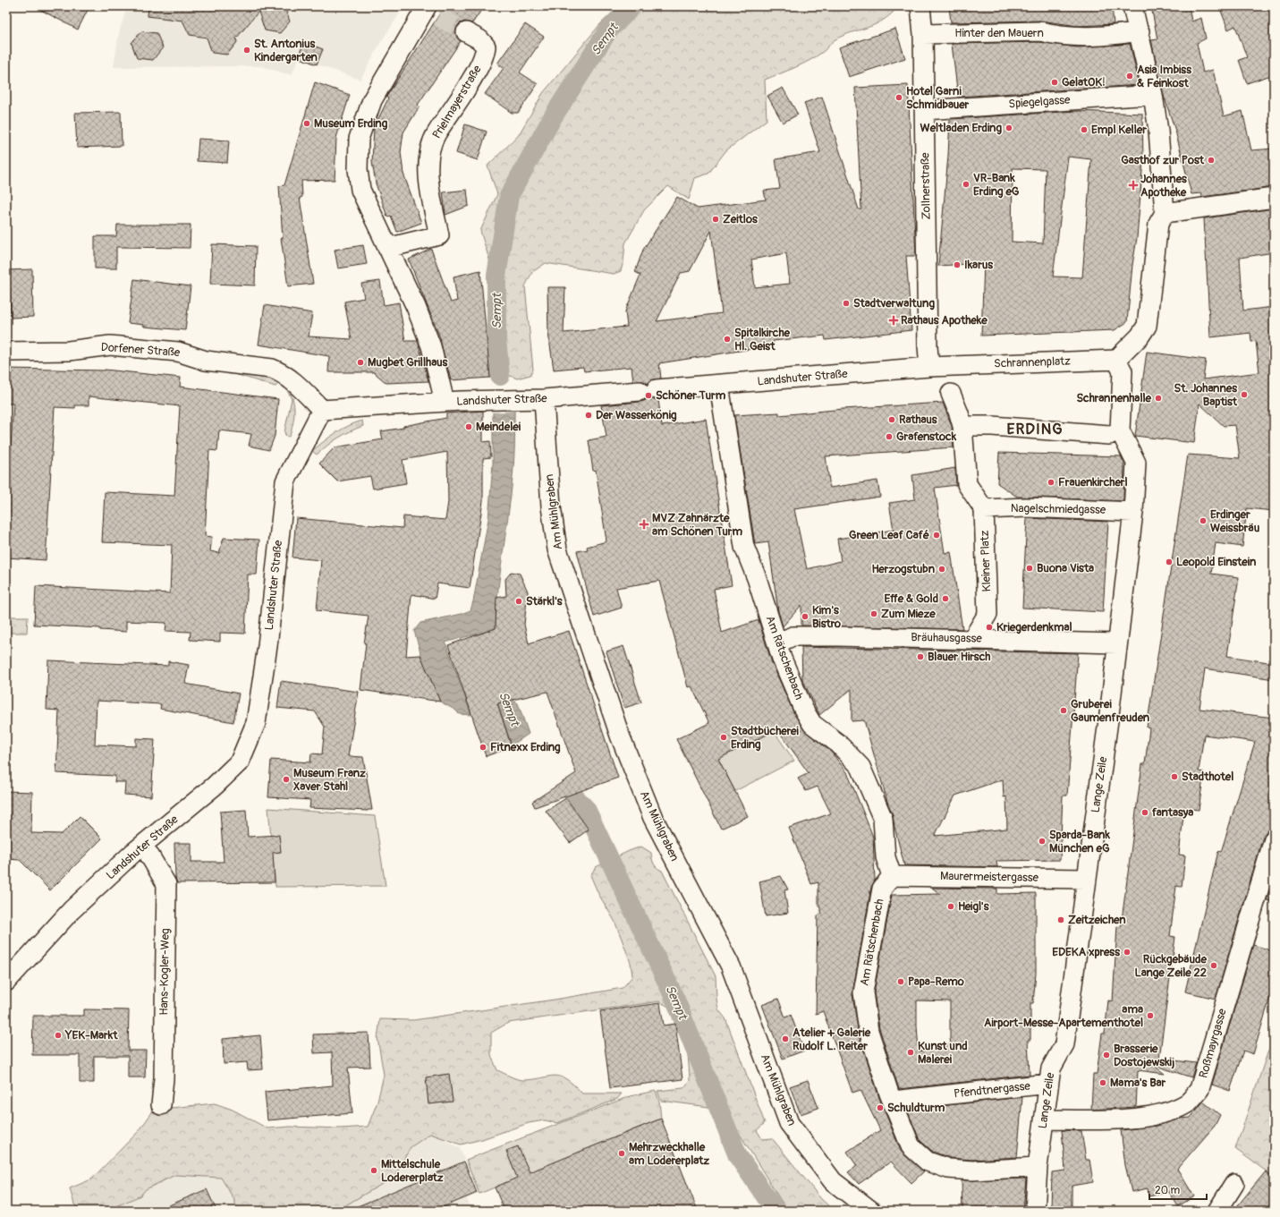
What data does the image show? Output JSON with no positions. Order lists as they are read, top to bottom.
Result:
{
  "streets": {
    "street": [
      "Hinter den Mauern",
      "Prielmayerstraße",
      "Spiegelgasse",
      "Zollnerstraße",
      "Dorfener Straße",
      "Schrannenplatz",
      "Landshuter Straße",
      "Nagelschmiedgasse",
      "Am Mühlgraben",
      "Kleiner Platz",
      "Bräuhausgasse",
      "Am Rätschenbach",
      "Lange Zeile",
      "Maurermeistergasse",
      "Hans-Kogler-Weg",
      "Roßmayrgasse",
      "Pfendtnergasse"
    ]
  },
  "crossings": [
    ["Hinter den Mauern", "Zollnerstraße"],
    ["Spiegelgasse", "Zollnerstraße"],
    ["Zollnerstraße", "Landshuter Straße"],
    ["Dorfener Straße", "Landshuter Straße"],
    ["Schrannenplatz", "Landshuter Straße"],
    ["Schrannenplatz", "Lange Zeile"],
    ["Landshuter Straße", "Am Mühlgraben"],
    ["Landshuter Straße", "Am Rätschenbach"],
    ["Landshuter Straße", "Hans-Kogler-Weg"],
    ["Nagelschmiedgasse", "Kleiner Platz"],
    ["Nagelschmiedgasse", "Lange Zeile"],
    ["Kleiner Platz", "Bräuhausgasse"],
    ["Bräuhausgasse", "Am Rätschenbach"],
    ["Bräuhausgasse", "Lange Zeile"],
    ["Am Rätschenbach", "Lange Zeile"],
    ["Am Rätschenbach", "Maurermeistergasse"],
    ["Am Rätschenbach", "Pfendtnergasse"],
    ["Lange Zeile", "Maurermeistergasse"],
    ["Lange Zeile", "Roßmayrgasse"],
    ["Lange Zeile", "Pfendtnergasse"]
  ],
  "districts": ["ERDING"],
  "water": ["Sempt"],
  "places": {
    "other": [
      "St. Antonius Kindergarten",
      "Asia Imbiss & Feinkost",
      "GelatOK!",
      "Hotel Garni Schmidbauer",
      "Museum Erding",
      "Weltladen Erding",
      "Empl Keller",
      "Gasthof zur Post",
      "VR-Bank Erding eG",
      "Zeitlos",
      "Ikarus",
      "Stadtverwaltung",
      "Spitalkirche Hl. Geist",
      "Mugbet Grillhaus",
      "St. Johannes Baptist",
      "Schöner Turm",
      "Schrannenhalle",
      "Der Wasserkönig",
      "Rathaus",
      "Meindelei",
      "Grafenstock",
      "Frauenkircherl",
      "Erdinger Weissbräu",
      "Green Leaf Café",
      "Leopold Einstein",
      "Buona Vista",
      "Herzogstubn",
      "Effe & Gold",
      "Stärkl's",
      "Zum Mieze",
      "Kim's Bistro",
      "Kriegerdenkmal",
      "Blauer Hirsch",
      "Gruberei Gaumenfreuden",
      "Stadtbücherei Erding",
      "Fitnexx Erding",
      "Stadthotel",
      "Museum Franz Xaver Stahl",
      "fantasya",
      "Sparda-Bank München eG",
      "Heigl's",
      "Zeitzeichen",
      "EDEKA xpress",
      "Rückgebäude Lange Zeile 22",
      "Papa-Remo",
      "ama Airport-Messe-Apartementhotel",
      "YEK-Markt",
      "Atelier + Galerie Rudolf L. Reiter",
      "Kunst und Malerei",
      "Brasserie Dostojewskij",
      "Mama's Bar",
      "Schuldturm",
      "Mehrzweckhalle am Lodererplatz",
      "Mittelschule Lodererplatz"
    ],
    "health": ["Johannes Apotheke", "Rathaus Apotheke", "MVZ Zahnärzte am Schönen Turm"]
  },
  "scale_bar": "20 m"
}
